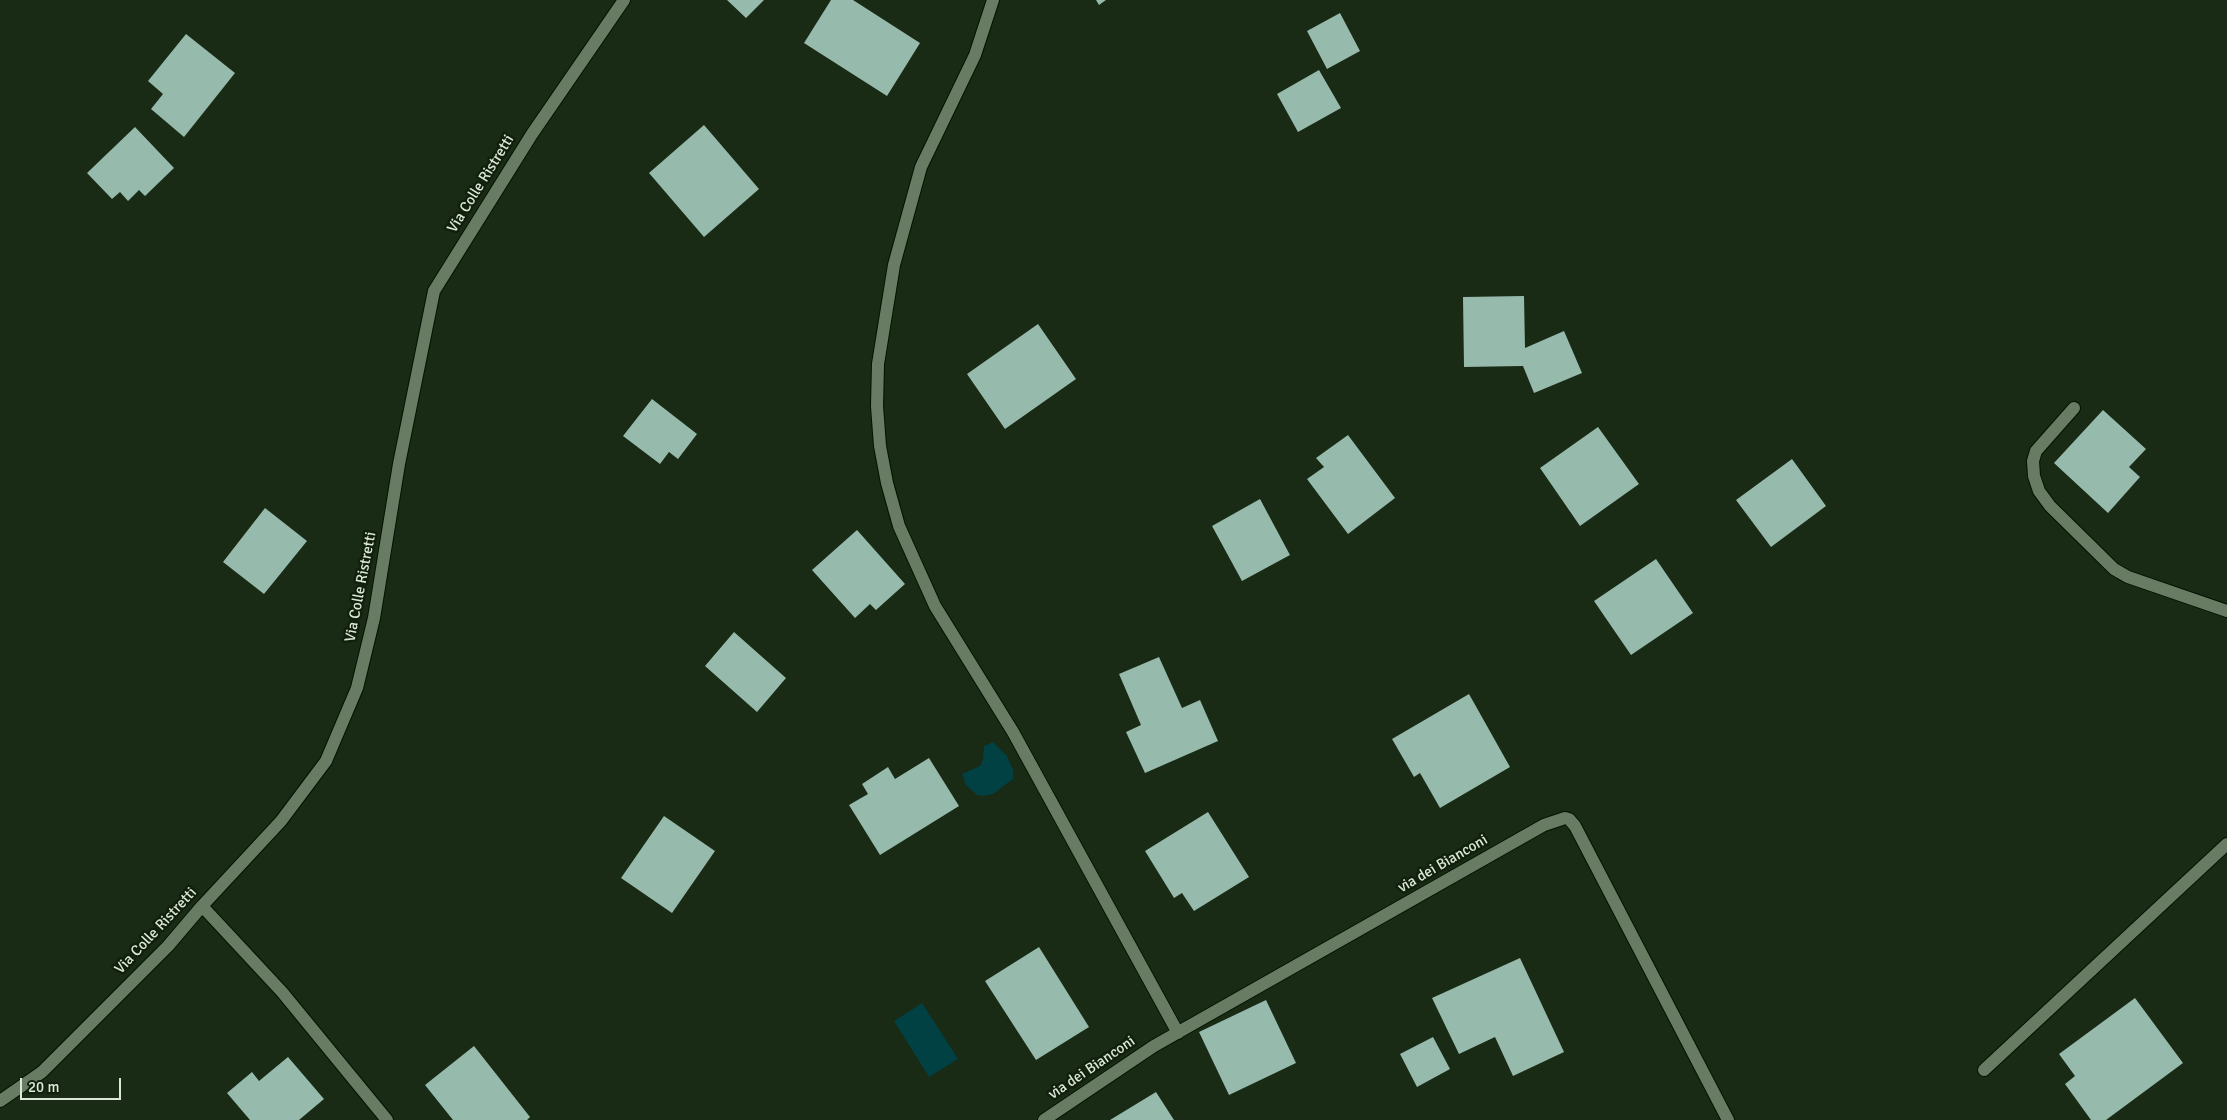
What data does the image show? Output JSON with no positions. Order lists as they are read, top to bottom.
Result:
{
  "streets": {
    "street": ["Via Colle Ristretti", "via dei Bianconi"]
  },
  "scale_bar": "20 m"
}
